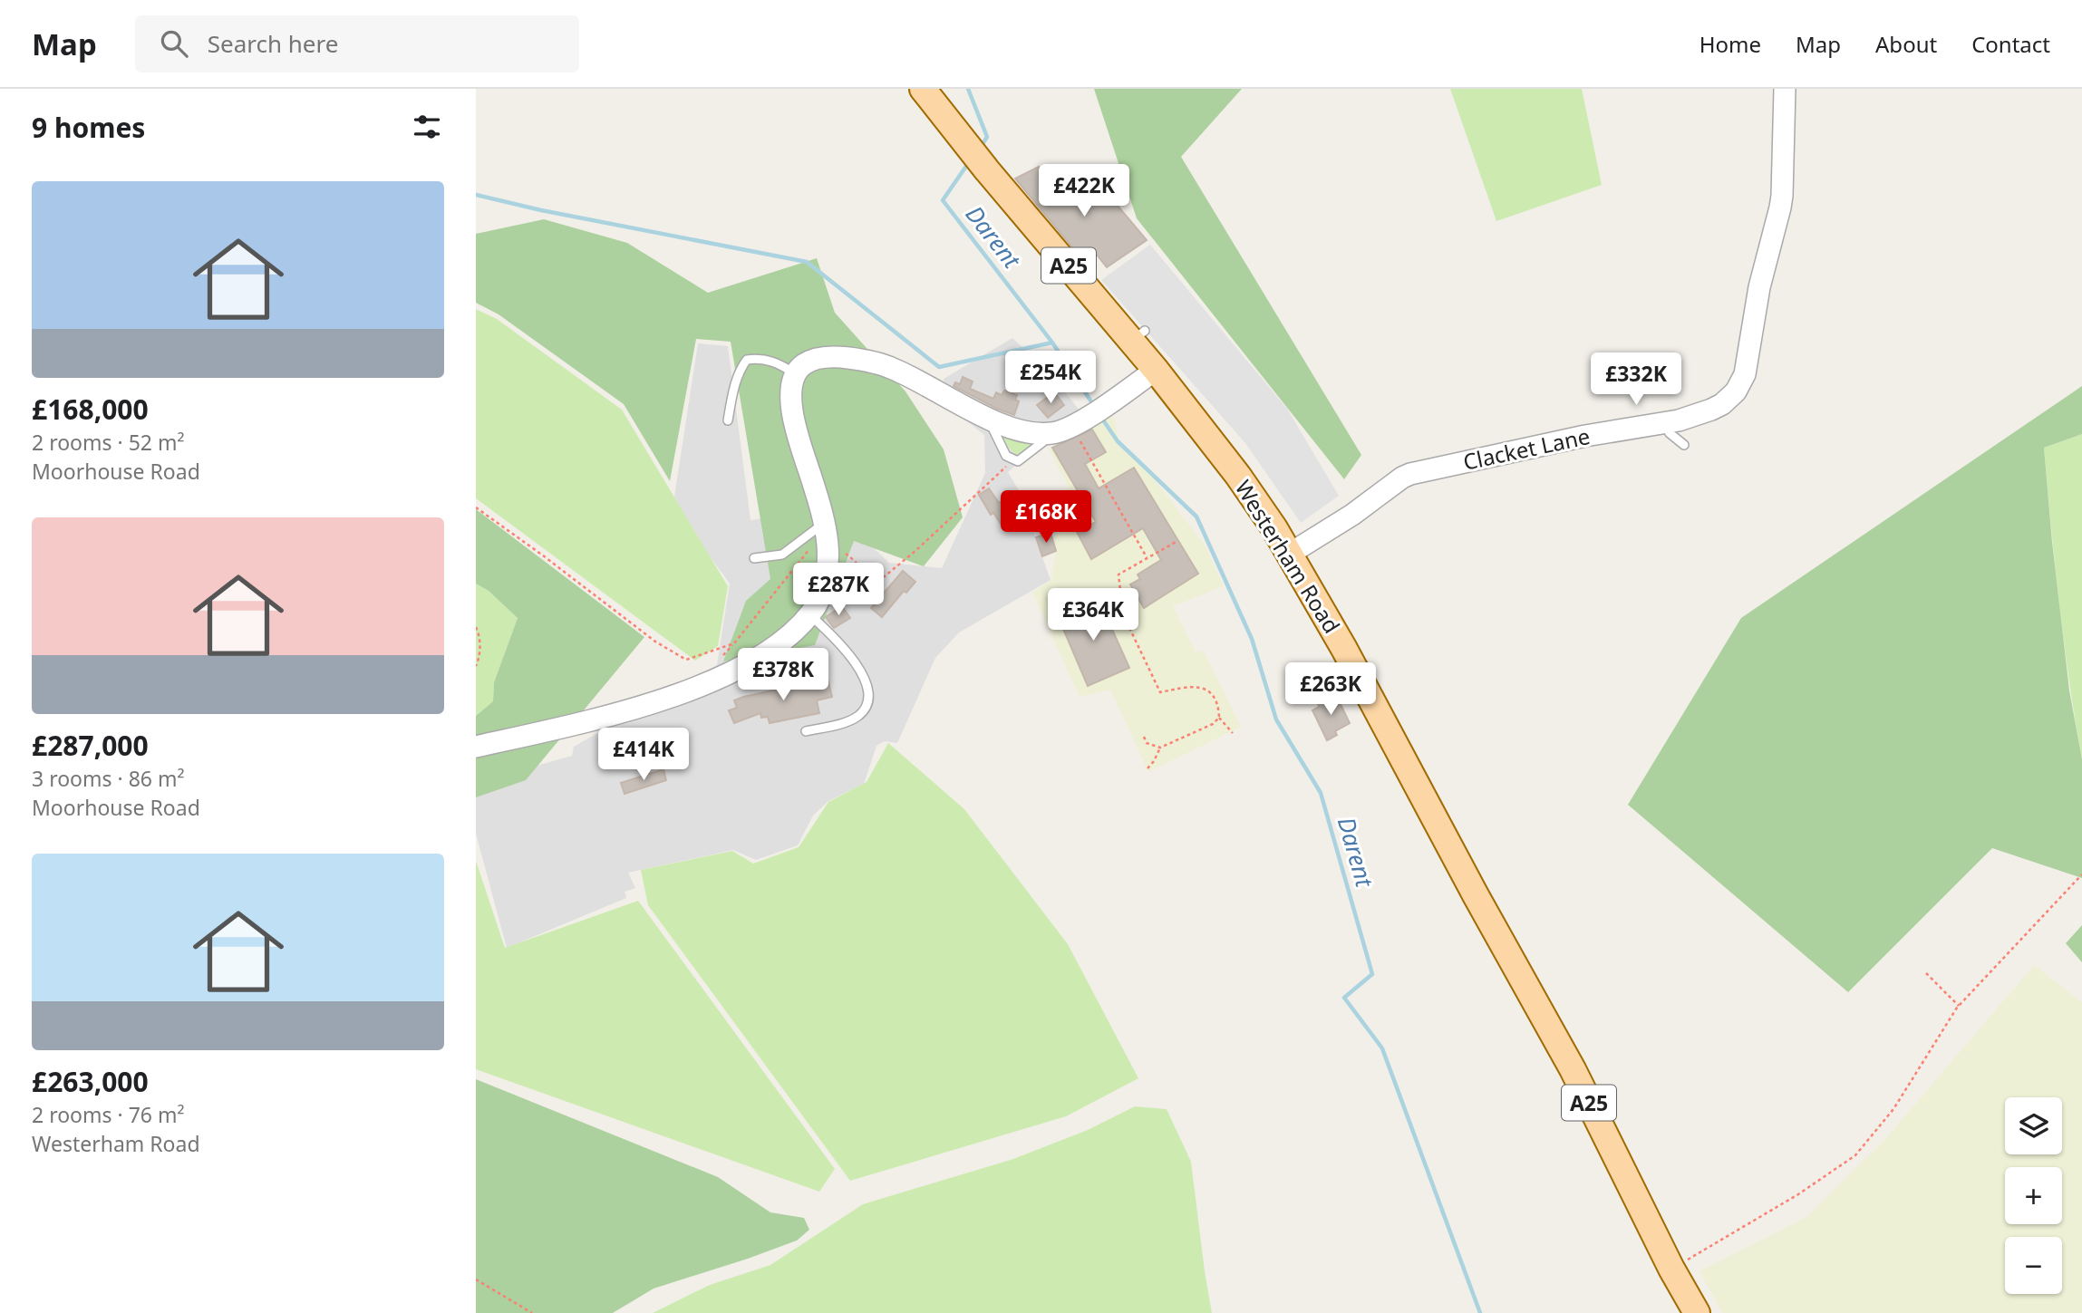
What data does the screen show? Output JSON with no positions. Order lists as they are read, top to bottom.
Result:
{
  "streets": {
    "main road": ["A25", "Westerham Road"],
    "street": ["Clacket Lane"]
  },
  "crossings": [
    ["Clacket Lane", "Westerham Road"]
  ],
  "water": ["Darent"],
  "page": {
    "header": "Map",
    "search": "Search here",
    "nav": [
      "Home",
      "Map",
      "About",
      "Contact"
    ],
    "heading": "9 homes",
    "price": [
      "£422K",
      "£254K",
      "£332K",
      "£168K",
      "£287K",
      "£364K",
      "£378K",
      "£263K",
      "£414K"
    ],
    "list": [
      {
        "name": "£168,000",
        "note": "2 rooms · 52 m² · Moorhouse Road"
      },
      {
        "name": "£287,000",
        "note": "3 rooms · 86 m² · Moorhouse Road"
      },
      {
        "name": "£263,000",
        "note": "2 rooms · 76 m² · Westerham Road"
      }
    ],
    "map_buttons": ["+", "−"]
  }
}
